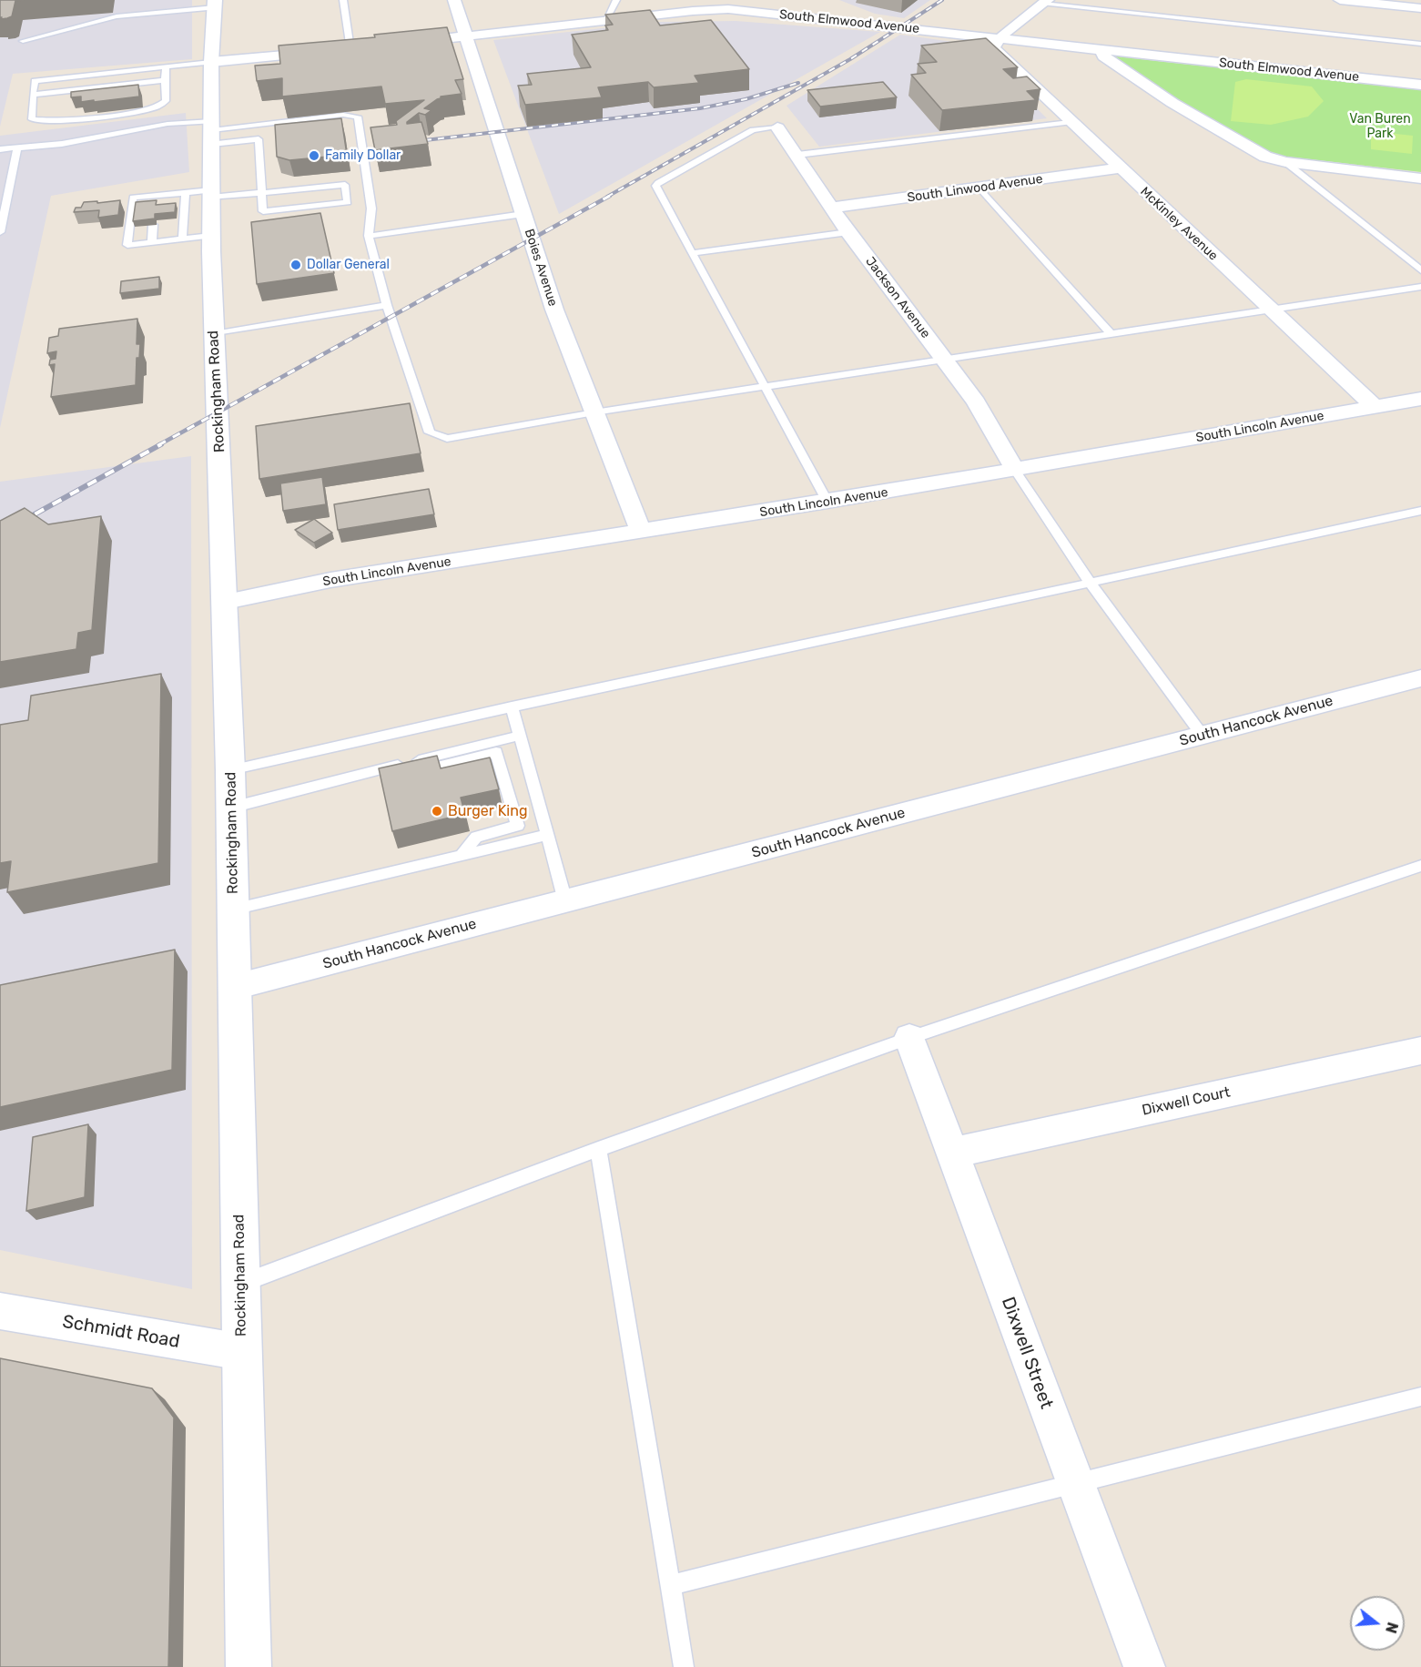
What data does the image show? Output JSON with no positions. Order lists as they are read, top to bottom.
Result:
{
  "streets": {
    "street": [
      "South Elmwood Avenue",
      "South Linwood Avenue",
      "McKinley Avenue",
      "Boies Avenue",
      "Jackson Avenue",
      "Rockingham Road",
      "South Lincoln Avenue",
      "South Hancock Avenue",
      "Dixwell Court",
      "Schmidt Road",
      "Dixwell Street"
    ]
  },
  "crossings": [
    ["South Elmwood Avenue", "McKinley Avenue"],
    ["South Elmwood Avenue", "Boies Avenue"],
    ["South Linwood Avenue", "McKinley Avenue"],
    ["South Linwood Avenue", "Jackson Avenue"],
    ["McKinley Avenue", "South Lincoln Avenue"],
    ["Boies Avenue", "South Lincoln Avenue"],
    ["Jackson Avenue", "South Lincoln Avenue"],
    ["Rockingham Road", "South Lincoln Avenue"],
    ["Rockingham Road", "South Hancock Avenue"],
    ["Rockingham Road", "Schmidt Road"],
    ["Dixwell Court", "Dixwell Street"]
  ],
  "parks": ["Van Buren Park"],
  "places": ["Family Dollar", "Dollar General", "Burger King"],
  "north": "right"
}
